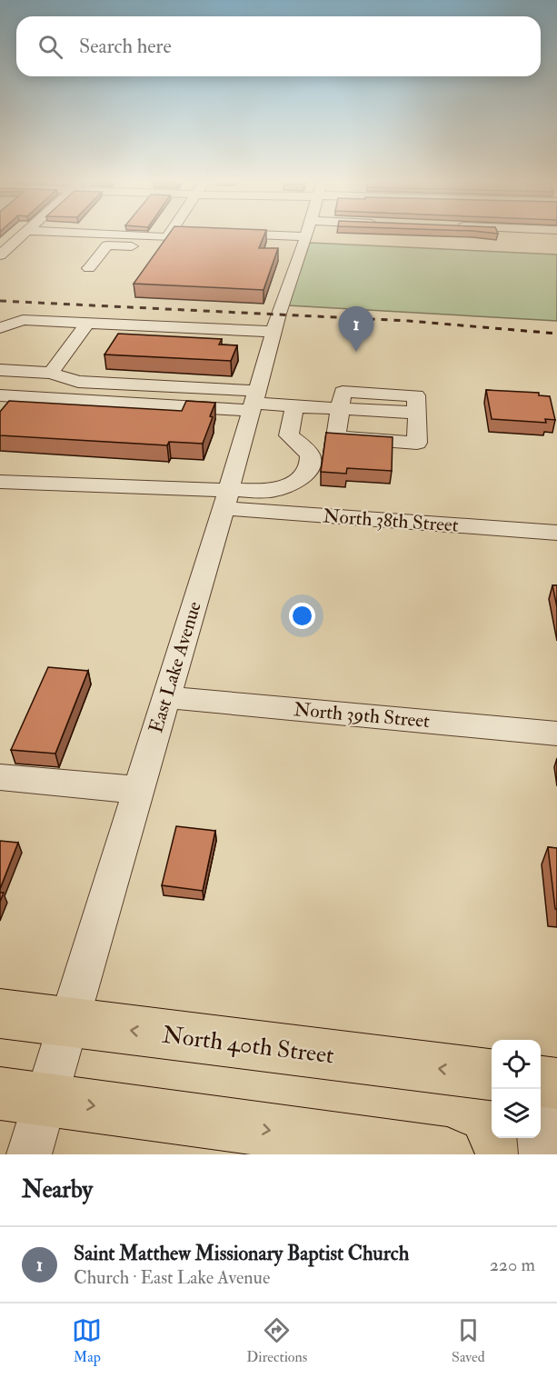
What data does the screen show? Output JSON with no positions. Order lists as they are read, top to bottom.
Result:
{
  "streets": {
    "main road": ["North 40th Street"],
    "street": ["North 38th Street", "East Lake Avenue", "North 39th Street"]
  },
  "crossings": [
    ["North 38th Street", "East Lake Avenue"],
    ["East Lake Avenue", "North 39th Street"],
    ["East Lake Avenue", "North 40th Street"]
  ],
  "page": {
    "search": "Search here",
    "pins": "1",
    "heading": "Nearby",
    "list": [
      {
        "mark": "1",
        "name": "Saint Matthew Missionary Baptist Church",
        "note": "Church · East Lake Avenue",
        "value": "220 m"
      }
    ],
    "nav": ["Map", "Directions", "Saved"]
  }
}
